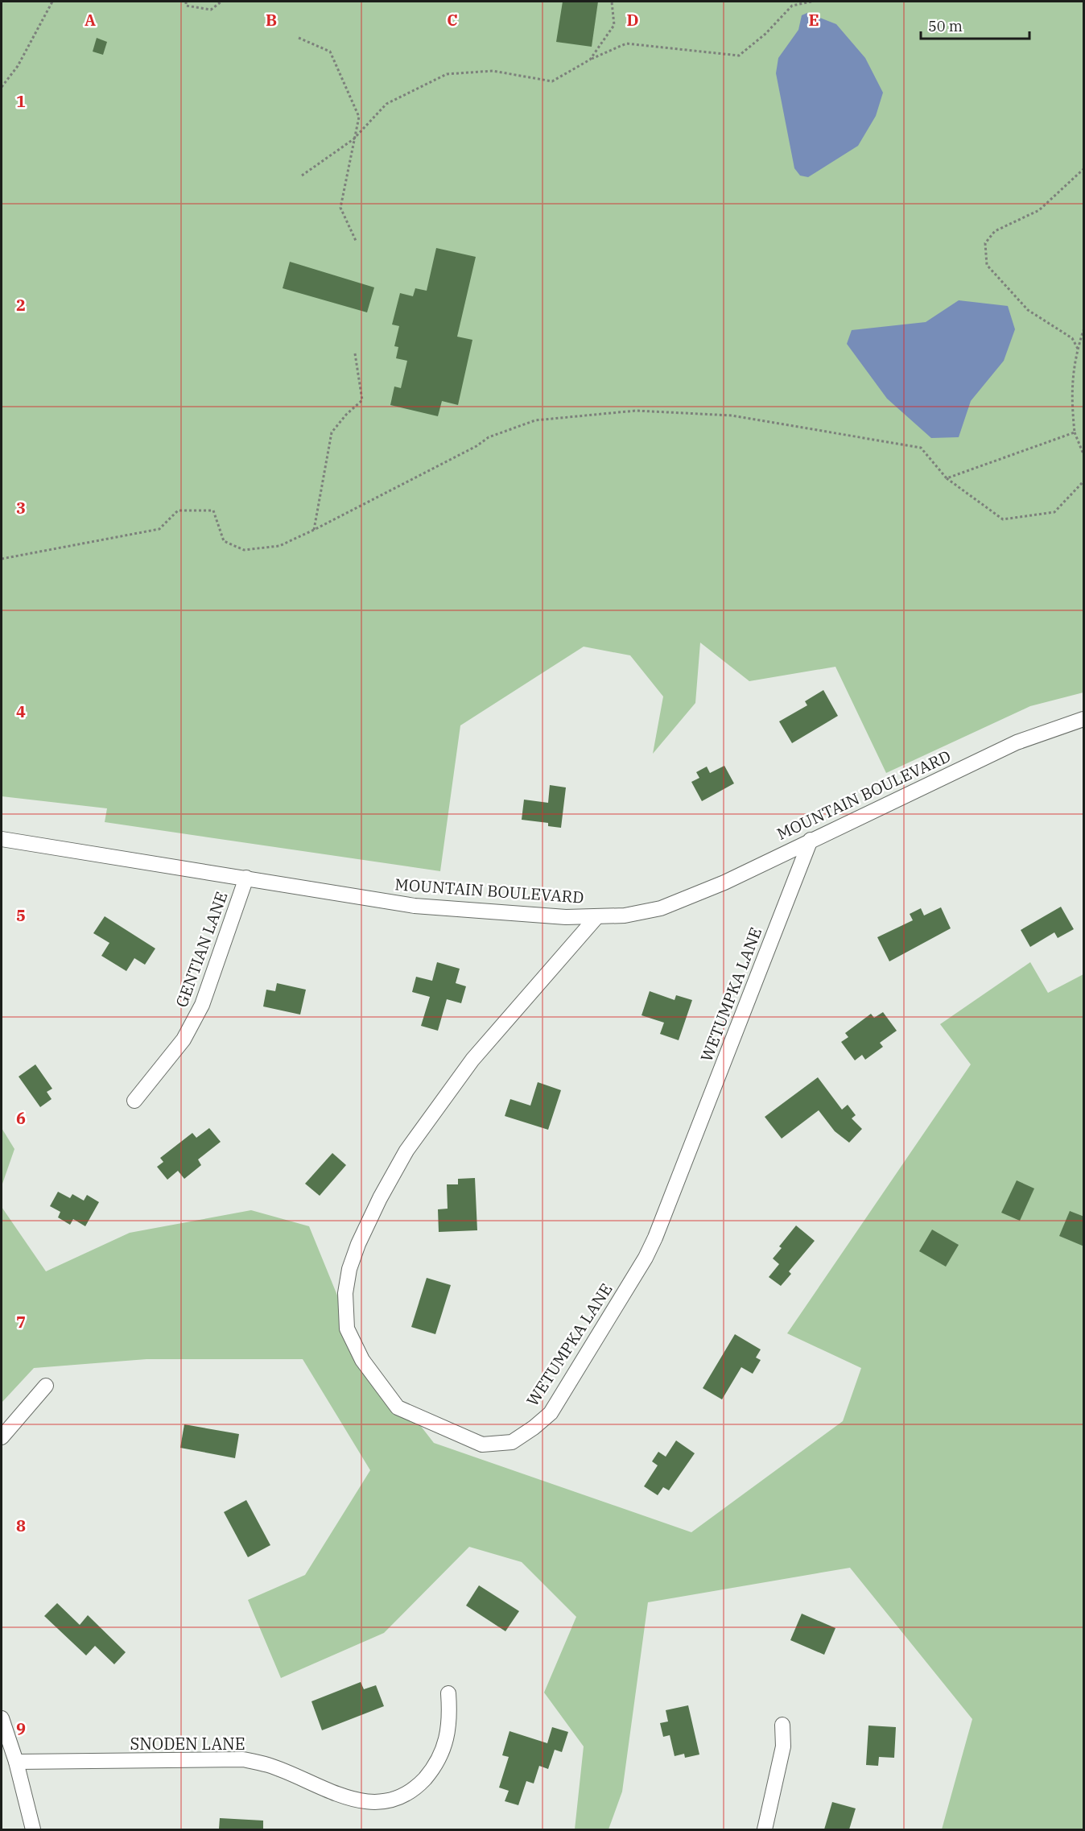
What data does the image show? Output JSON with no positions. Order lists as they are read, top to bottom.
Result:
{
  "streets": {
    "street": [
      "MOUNTAIN BOULEVARD",
      "GENTIAN LANE",
      "WETUMPKA LANE",
      "SNODEN LANE"
    ]
  },
  "crossings": [
    ["MOUNTAIN BOULEVARD", "GENTIAN LANE"],
    ["MOUNTAIN BOULEVARD", "WETUMPKA LANE"]
  ],
  "scale_bar": "50 m",
  "grid": {
    "columns": [
      "A",
      "B",
      "C",
      "D",
      "E"
    ],
    "rows": [
      "1",
      "2",
      "3",
      "4",
      "5",
      "6",
      "7",
      "8",
      "9"
    ]
  }
}
